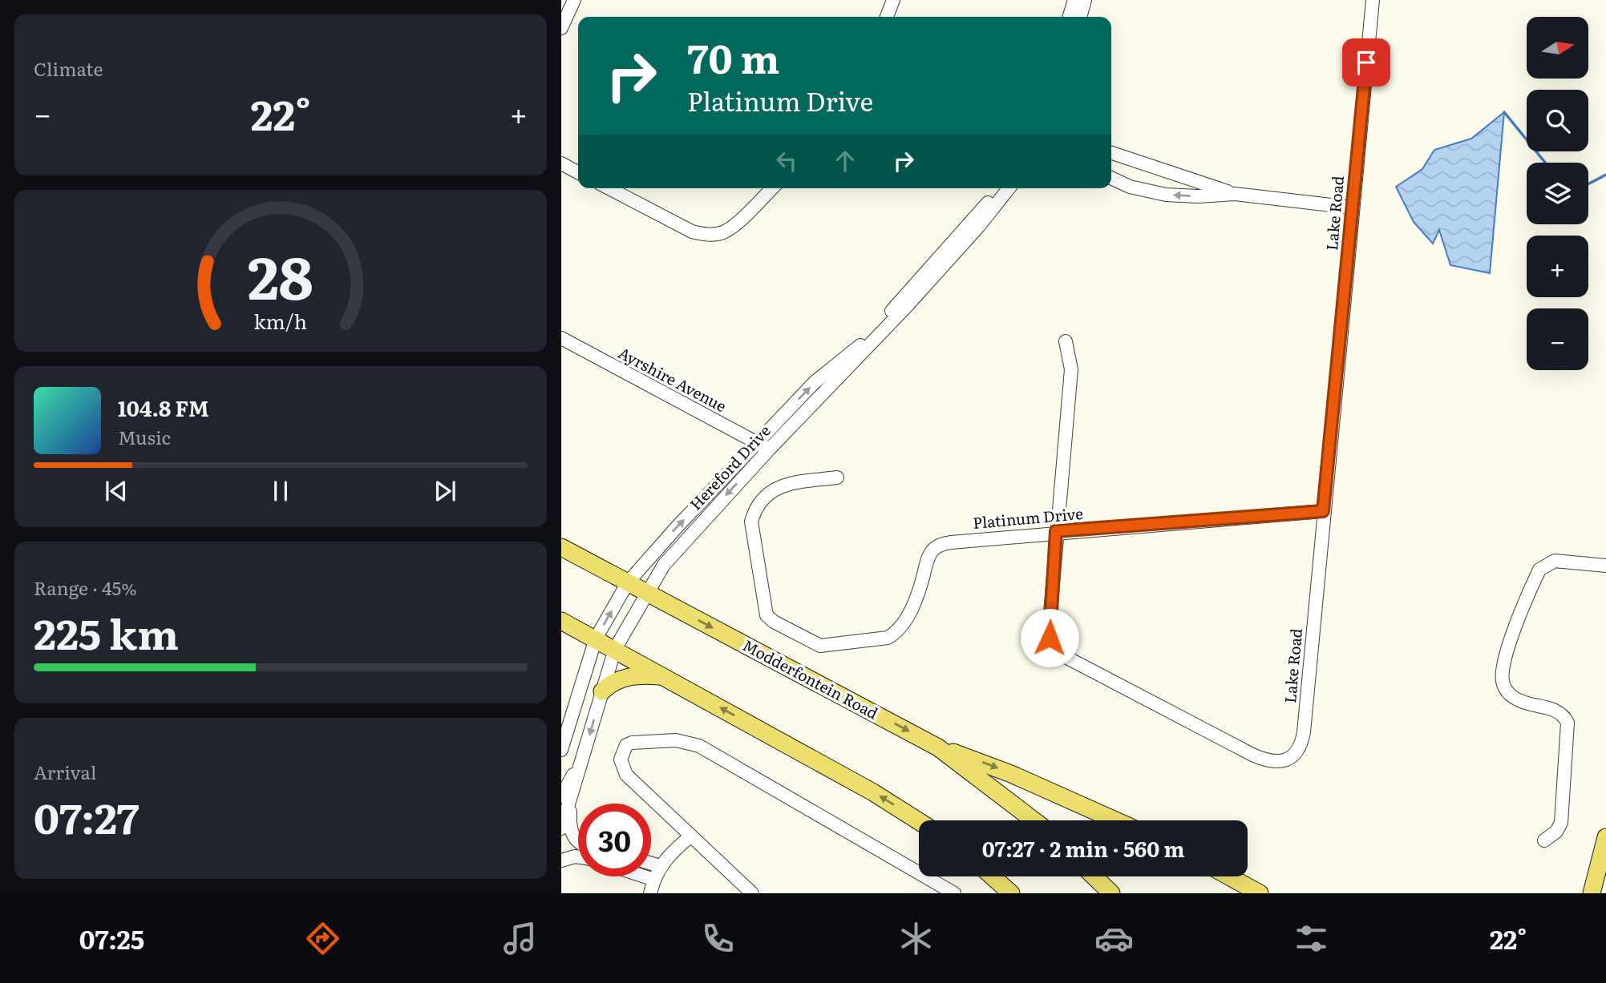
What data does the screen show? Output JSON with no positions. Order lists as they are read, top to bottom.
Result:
{
  "streets": {
    "main road": ["Modderfontein Road"],
    "street": [
      "Lake Road",
      "Ayrshire Avenue",
      "Hereford Drive",
      "Platinum Drive"
    ]
  },
  "crossings": [
    ["Lake Road", "Platinum Drive"],
    ["Ayrshire Avenue", "Hereford Drive"],
    ["Hereford Drive", "Modderfontein Road"]
  ],
  "north": "right",
  "page": {
    "tile": [
      "Climate",
      ["Range · 45%", "225 km"],
      ["Arrival", "07:27"]
    ],
    "map_buttons": ["+", "−"],
    "turn": ["70 m", "Platinum Drive"],
    "heat": ["−", "22°", "+"],
    "song": ["104.8 FM", "Music"],
    "limit": "30",
    "trip": "07:27 · 2 min · 560 m",
    "tabs": ["07:25", "22°"],
    "gauge": ["28", "km/h"]
  }
}
